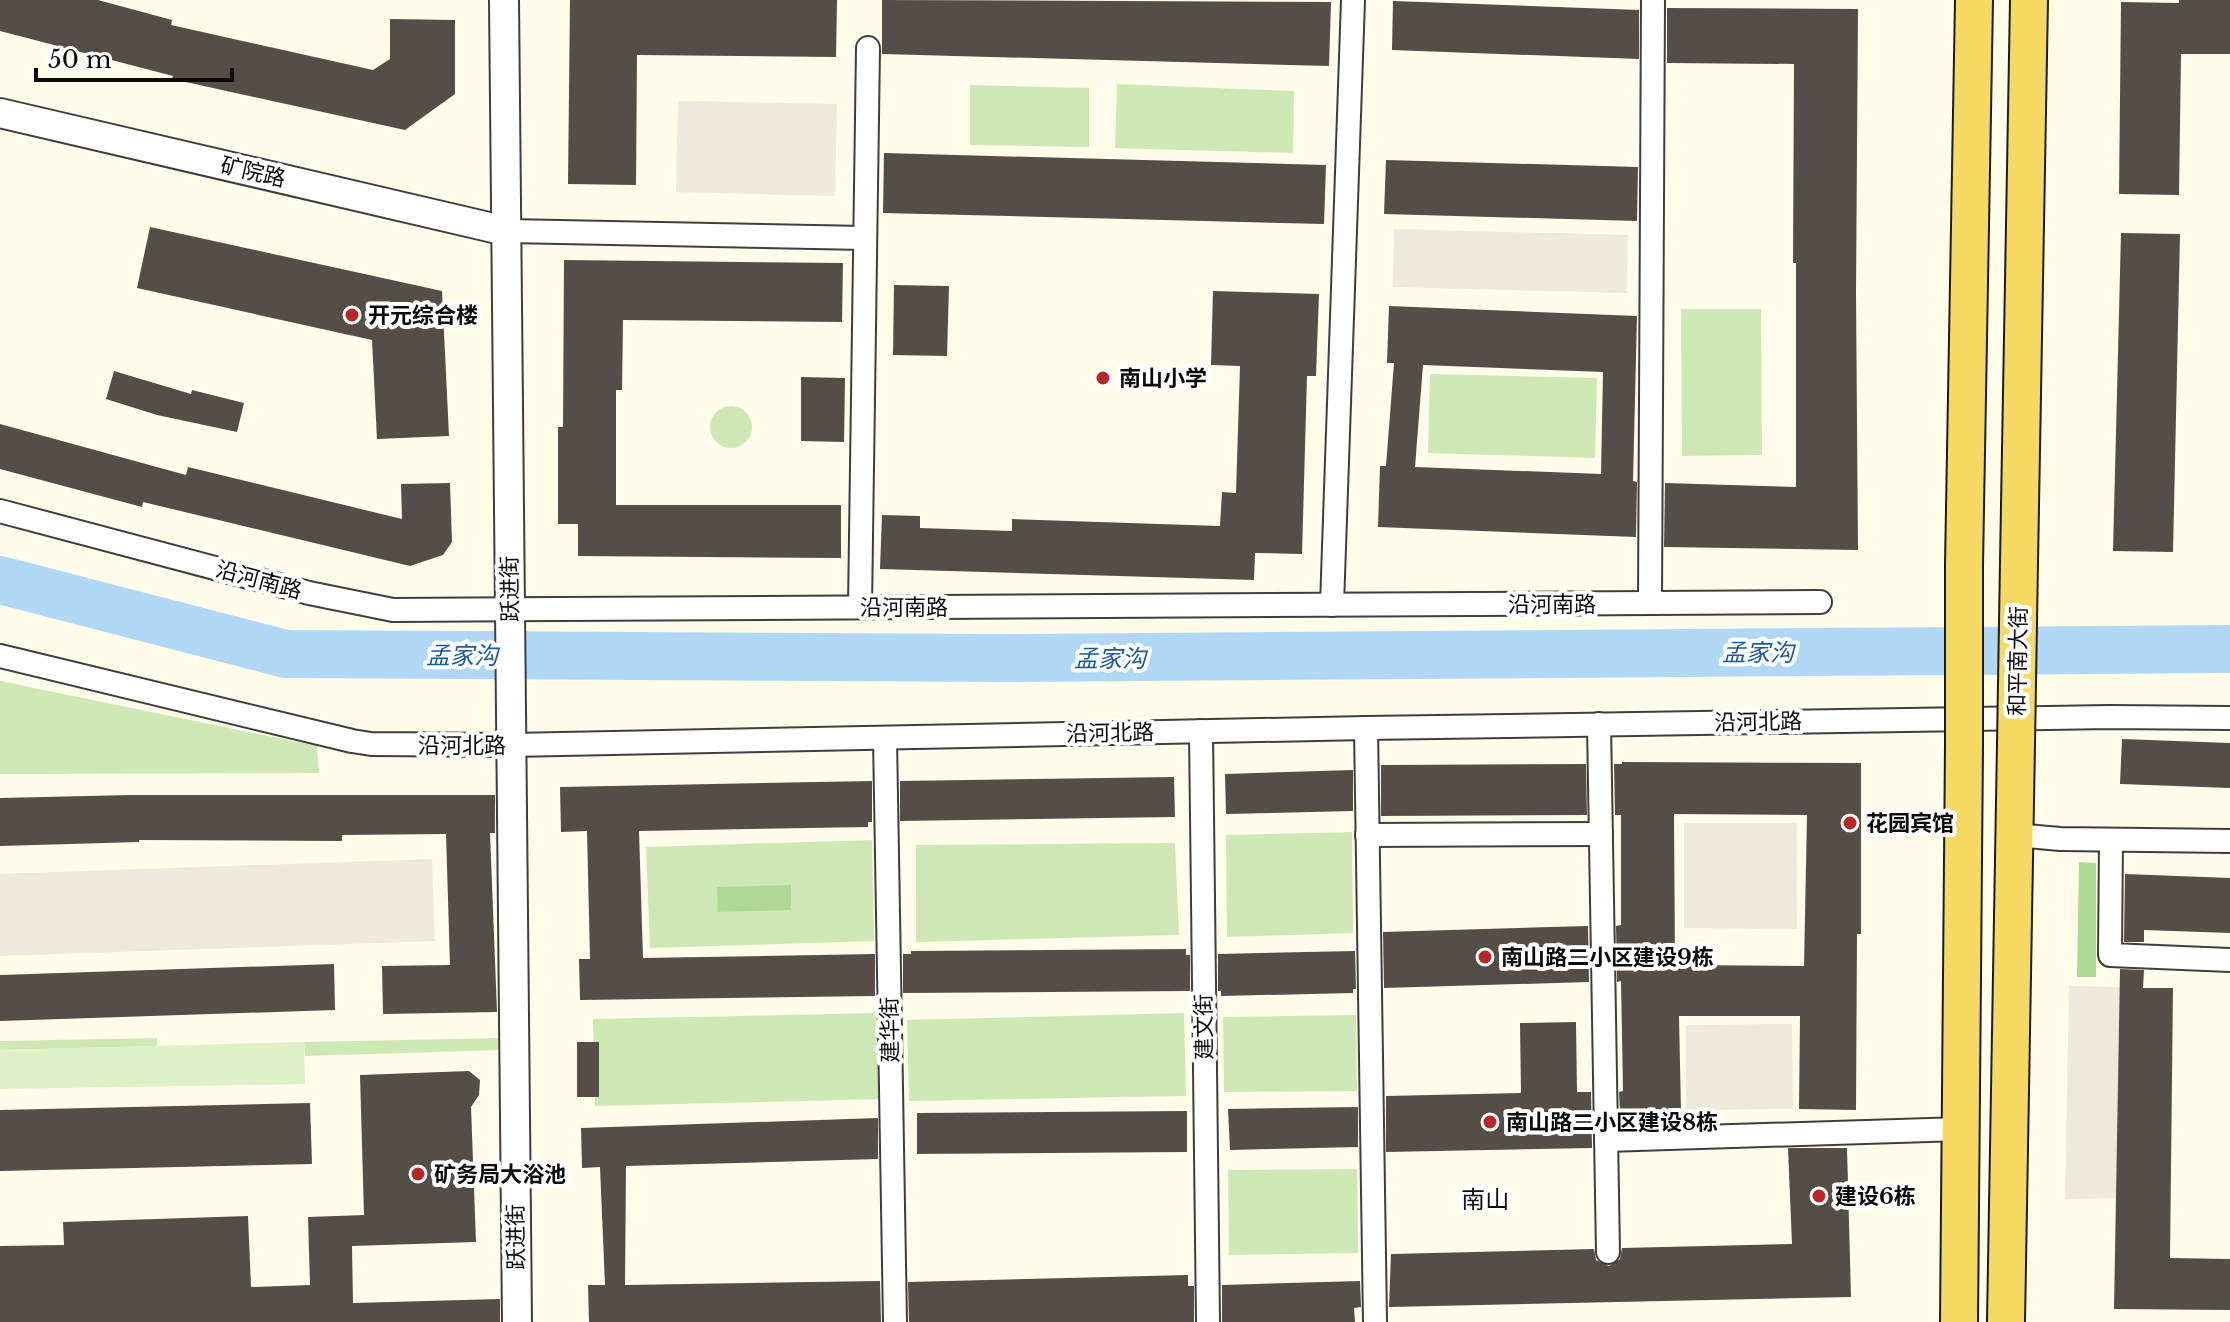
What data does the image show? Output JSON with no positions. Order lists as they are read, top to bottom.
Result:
{
  "streets": {
    "main road": ["和平南大街"],
    "street": [
      "矿院路",
      "沿河南路",
      "跃进街",
      "沿河北路",
      "建文街",
      "建华街"
    ]
  },
  "crossings": [
    ["矿院路", "跃进街"],
    ["沿河南路", "跃进街"],
    ["跃进街", "沿河北路"],
    ["沿河北路", "建文街"],
    ["沿河北路", "建华街"]
  ],
  "districts": ["南山"],
  "water": ["孟家沟"],
  "places": [
    "开元综合楼",
    "南山小学",
    "花园宾馆",
    "南山路二小区建设9栋",
    "南山路二小区建设8栋",
    "矿务局大浴池",
    "建设6栋"
  ],
  "scale_bar": "50 m"
}
